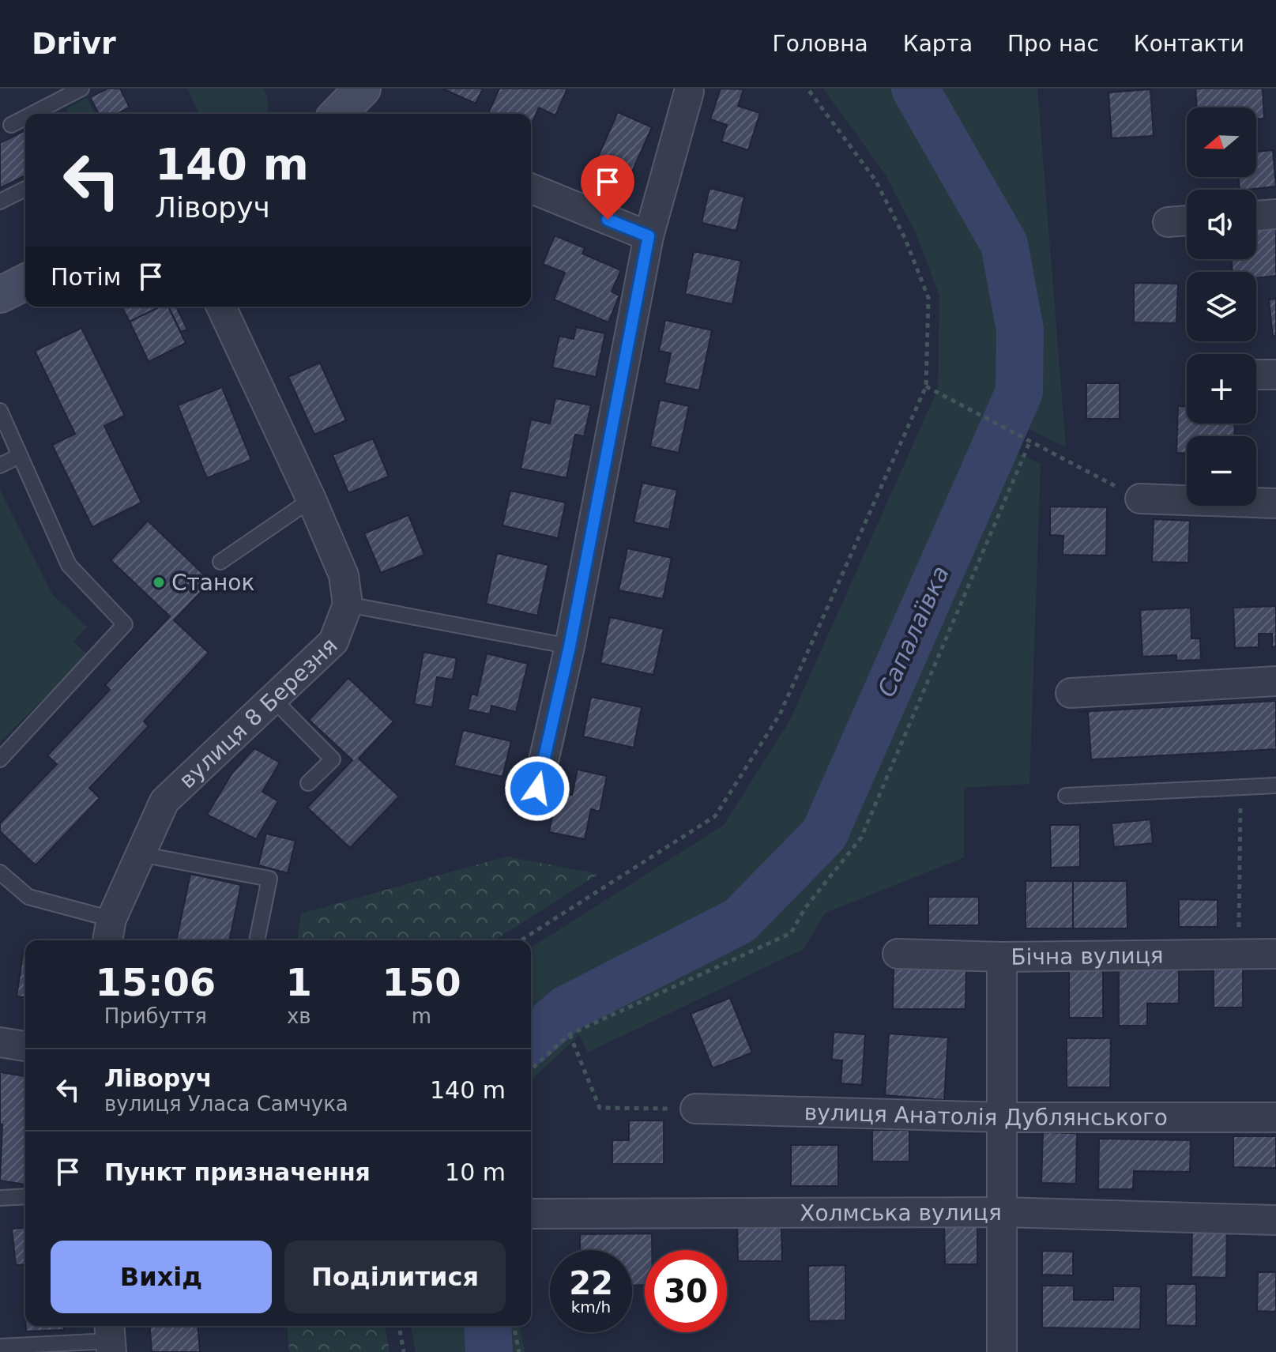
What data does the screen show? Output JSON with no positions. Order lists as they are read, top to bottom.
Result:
{
  "streets": {
    "street": [
      "вулиця 8 Березня",
      "Бічна вулиця",
      "вулиця Анатолія Дублянського",
      "Холмська вулиця"
    ]
  },
  "water": ["Сапалаївка"],
  "places": ["Станок"],
  "north": "left",
  "page": {
    "header": "Drivr",
    "nav": [
      "Головна",
      "Карта",
      "Про нас",
      "Контакти"
    ],
    "map_buttons": ["+", "−"],
    "turn": ["140 m", "Ліворуч"],
    "then": "Потім",
    "eta": [
      "15:06",
      "Прибуття",
      "1",
      "хв",
      "150",
      "m"
    ],
    "list": [
      {
        "name": "Ліворуч",
        "note": "вулиця Уласа Самчука",
        "value": "140 m"
      },
      {
        "name": "Пункт призначення",
        "value": "10 m"
      }
    ],
    "buttons": ["Вихід", "Поділитися"],
    "speed": "22 km/h",
    "limit": "30"
  }
}
